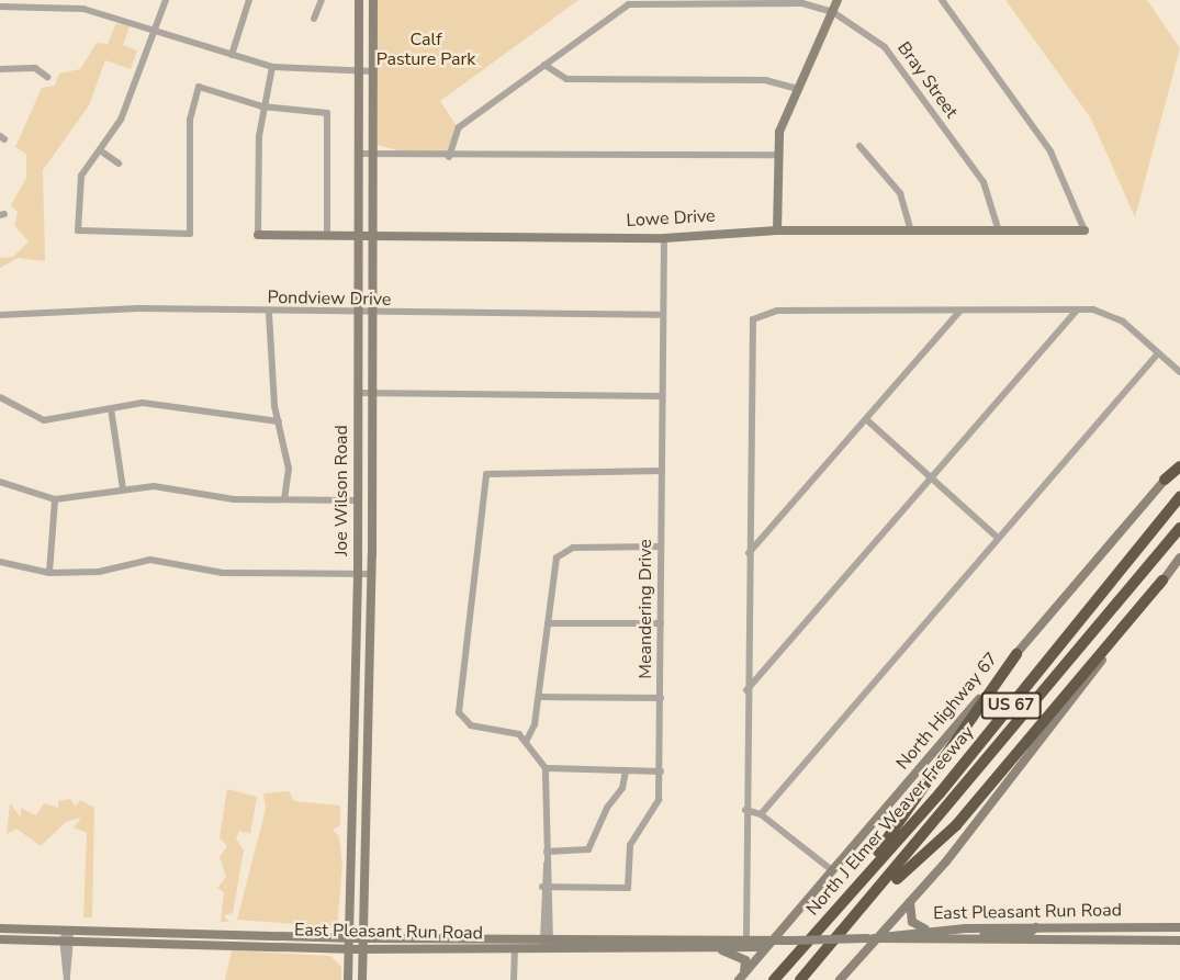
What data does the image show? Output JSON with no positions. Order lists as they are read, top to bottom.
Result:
{
  "streets": {
    "highway": ["US 67", "North J Elmer Weaver Freeway"],
    "main road": [
      "Lowe Drive",
      "Joe Wilson Road",
      "North Highway 67",
      "East Pleasant Run Road"
    ],
    "street": ["Bray Street", "Pondview Drive", "Meandering Drive"]
  },
  "crossings": [
    ["Bray Street", "Lowe Drive"],
    ["Lowe Drive", "Joe Wilson Road"],
    ["Lowe Drive", "Meandering Drive"],
    ["Pondview Drive", "Joe Wilson Road"],
    ["Pondview Drive", "Meandering Drive"],
    ["Joe Wilson Road", "East Pleasant Run Road"],
    ["North Highway 67", "East Pleasant Run Road"]
  ],
  "parks": ["Calf Pasture Park"]
}
